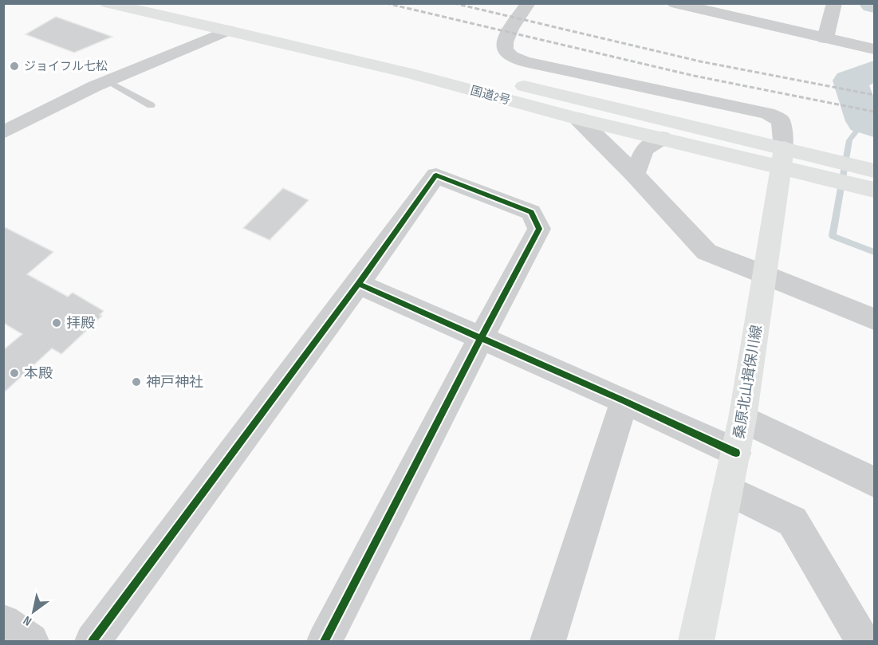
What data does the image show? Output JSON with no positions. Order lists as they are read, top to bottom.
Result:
{
  "streets": {
    "main road": ["国道2号", "桑原北山揖保川線"]
  },
  "crossings": [
    ["国道2号", "桑原北山揖保川線"]
  ],
  "places": [
    "ジョイフル七松",
    "拝殿",
    "本殿",
    "神戸神社"
  ],
  "north": "bottom left"
}
